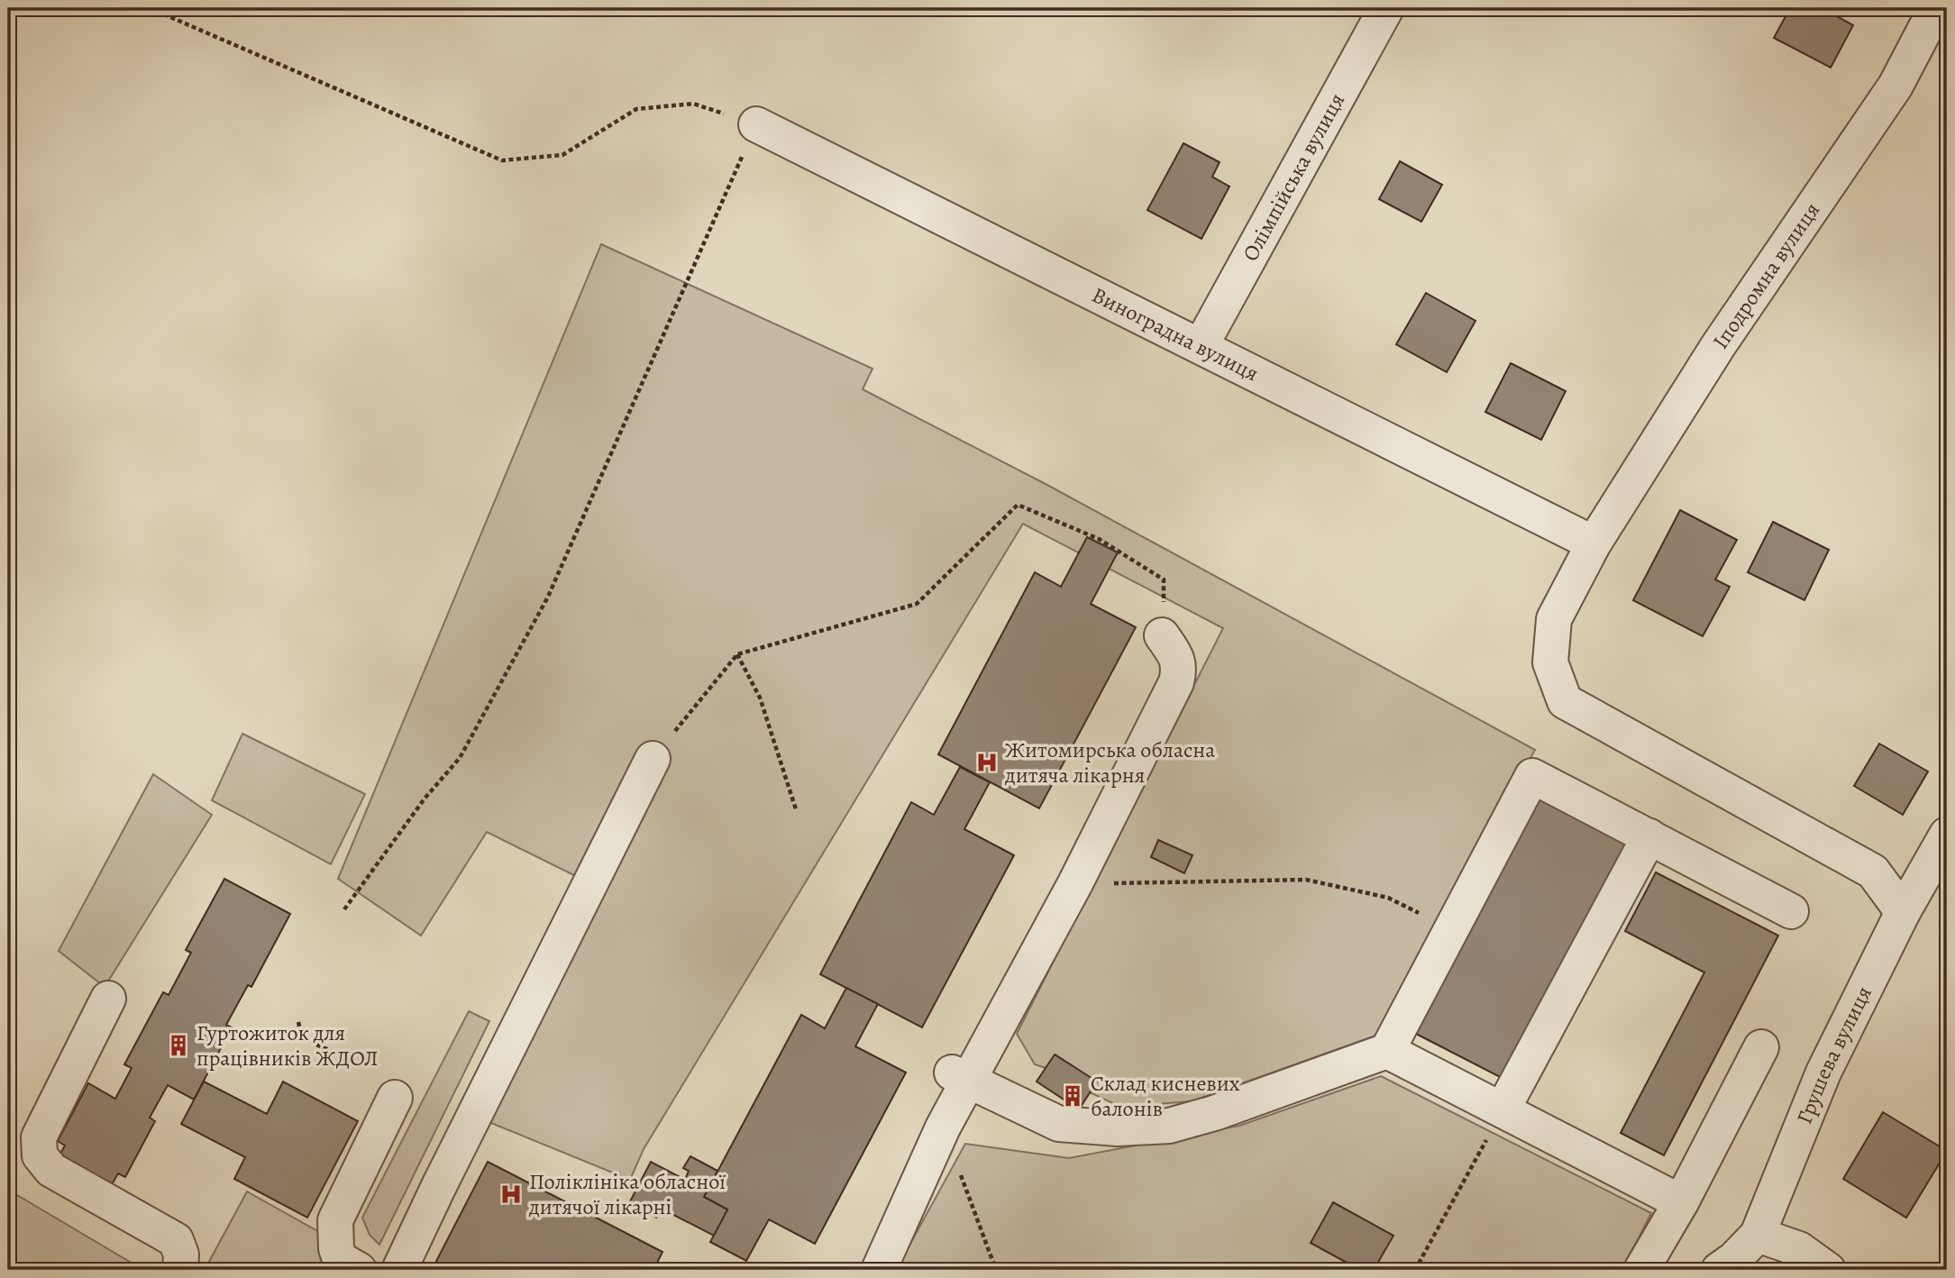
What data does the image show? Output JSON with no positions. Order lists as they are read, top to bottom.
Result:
{
  "streets": {
    "street": [
      "Олімпійська вулиця",
      "Іподромна вулиця",
      "Виноградна вулиця",
      "Грушева вулиця"
    ]
  },
  "crossings": [
    ["Олімпійська вулиця", "Виноградна вулиця"],
    ["Іподромна вулиця", "Виноградна вулиця"],
    ["Іподромна вулиця", "Грушева вулиця"]
  ],
  "places": {
    "hospital": ["Житомирська обласна дитяча лікарня", "Поліклініка обласної дитячої лікарні"],
    "building": ["Гуртожиток для працiвникiв ЖДОЛ", "Склад кисневих балонів"]
  }
}
